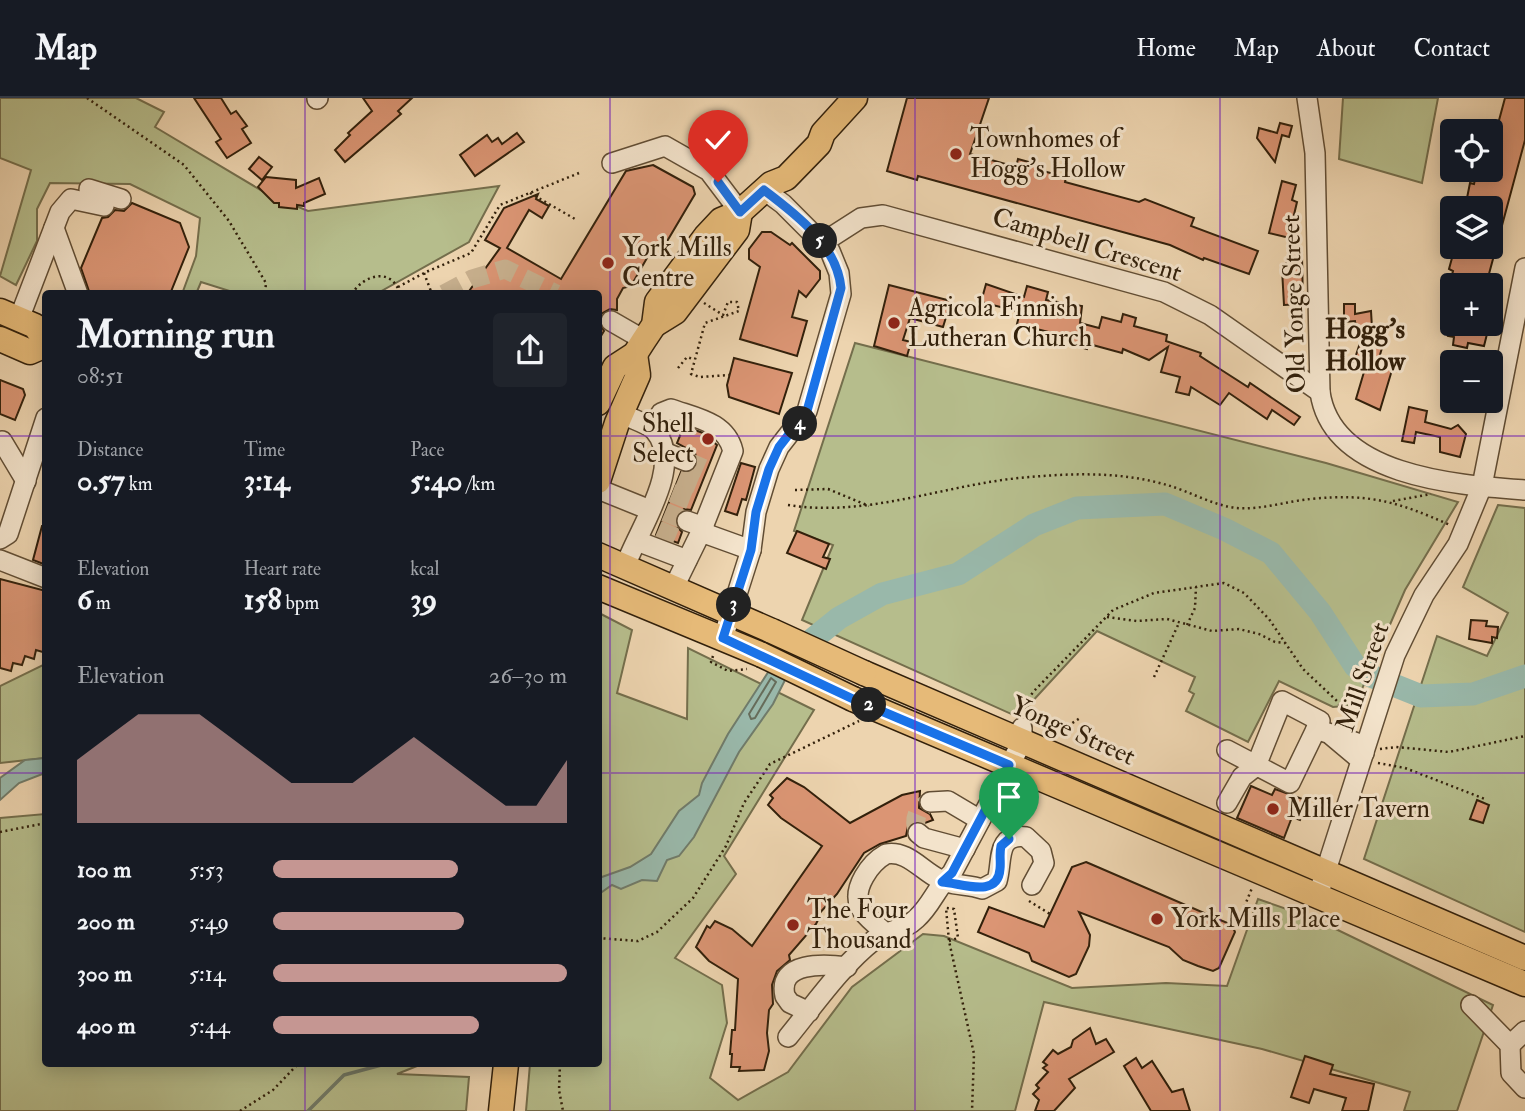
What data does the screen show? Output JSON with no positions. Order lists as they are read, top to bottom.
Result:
{
  "streets": {
    "main road": ["Yonge Street"],
    "street": ["Campbell Crescent", "Old Yonge Street", "Mill Street"]
  },
  "crossings": [
    ["Campbell Crescent", "Old Yonge Street"],
    ["Old Yonge Street", "Mill Street"],
    ["Mill Street", "Yonge Street"]
  ],
  "districts": ["Hogg's Hollow"],
  "places": [
    "Townhomes of Hogg's Hollow",
    "York Mills Centre",
    "Agricola Finnish Lutheran Church",
    "Shell Select",
    "Miller Tavern",
    "York Mills Place",
    "The Four Thousand"
  ],
  "page": {
    "header": "Map",
    "nav": [
      "Home",
      "Map",
      "About",
      "Contact"
    ],
    "map_buttons": ["+", "−"],
    "pins": [
      "5",
      "4",
      "3",
      "2"
    ],
    "heading": ["Morning run", "08:51"],
    "stats": [
      ["Distance", "0.57 km"],
      ["Time", "3:14"],
      ["Pace", "5:40 /km"],
      ["Elevation", "6 m"],
      ["Heart rate", "158 bpm"],
      ["kcal", "39"]
    ],
    "chart": ["Elevation", "26–30 m"],
    "list": [
      {
        "name": "100 m",
        "note": "5:53"
      },
      {
        "name": "200 m",
        "note": "5:49"
      },
      {
        "name": "300 m",
        "note": "5:14"
      },
      {
        "name": "400 m",
        "note": "5:44"
      }
    ]
  }
}
